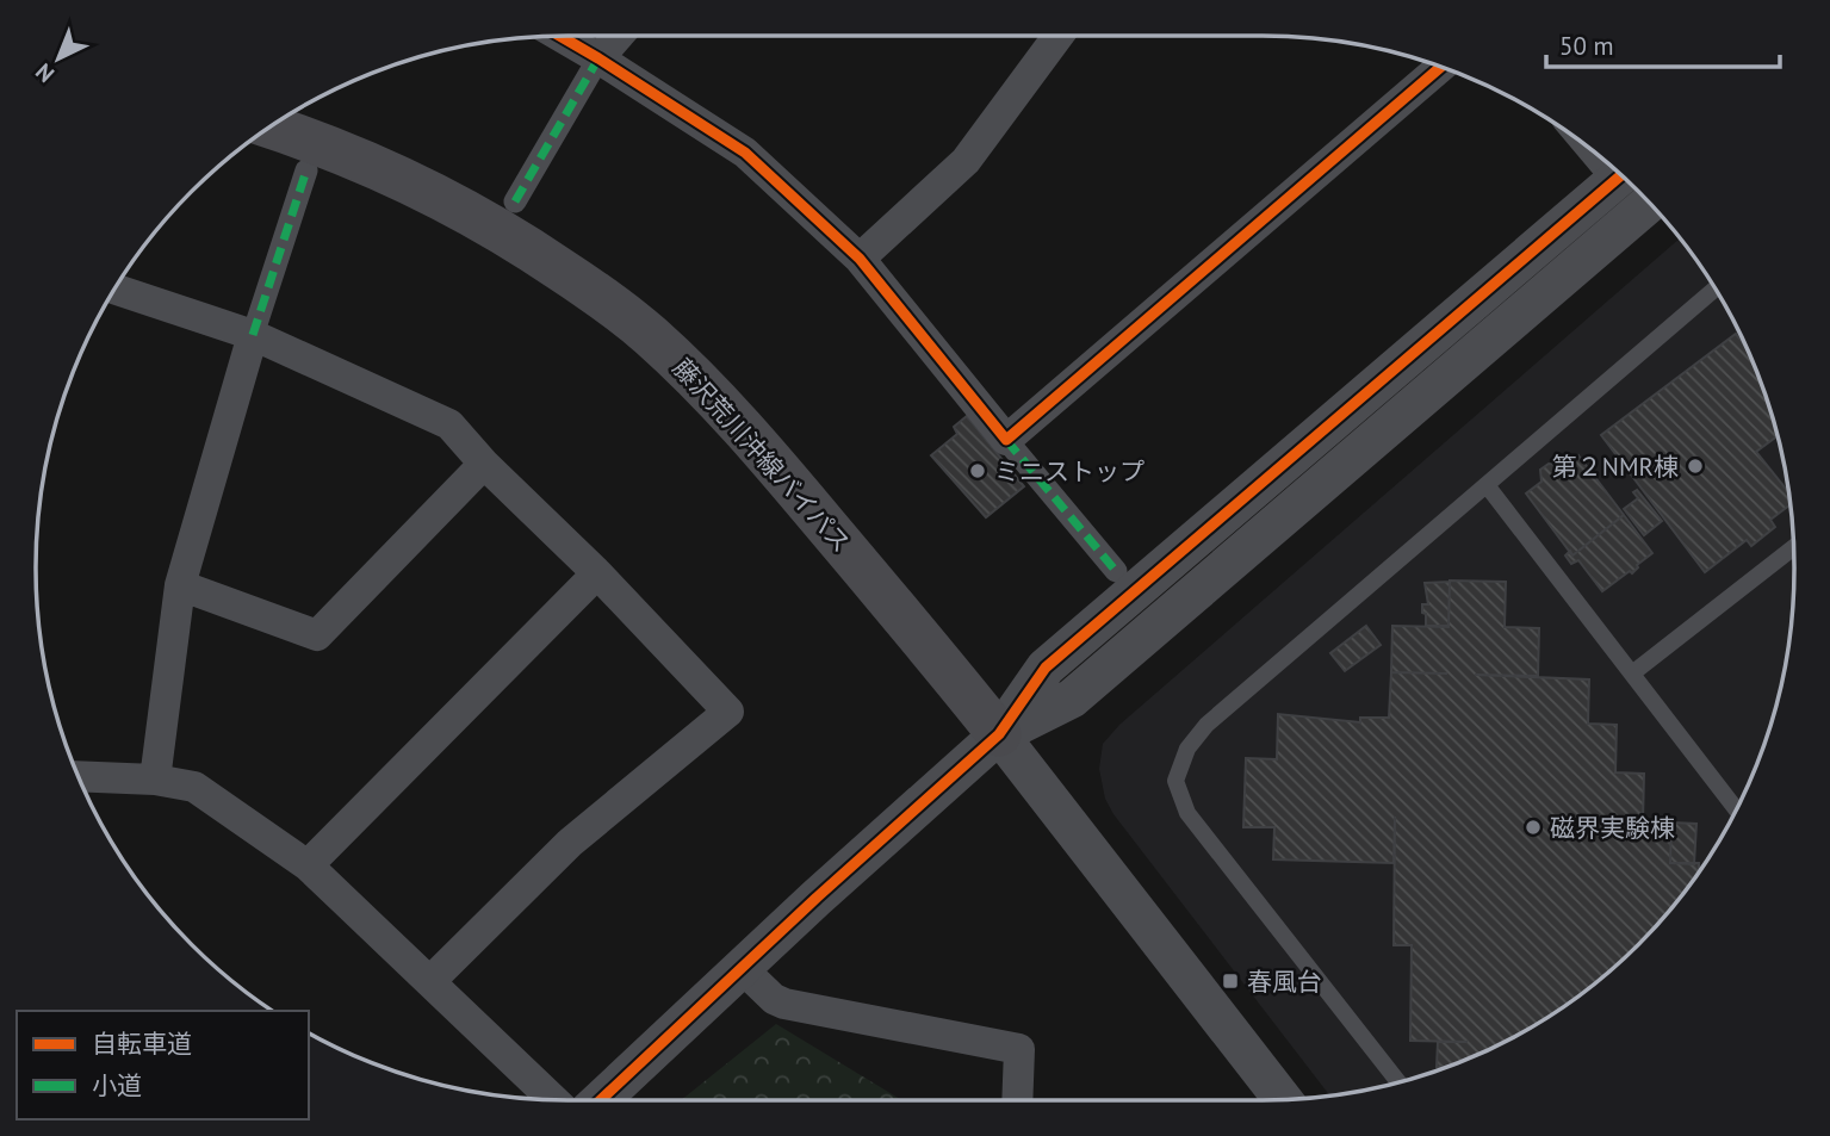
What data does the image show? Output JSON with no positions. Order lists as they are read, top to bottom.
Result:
{
  "streets": {
    "main road": ["藤沢荒川沖線バイパス"]
  },
  "places": {
    "other": ["第２NMR棟", "ミニストップ", "磁界実験棟"],
    "transit": ["春風台"]
  },
  "legend": ["自転車道", "小道"],
  "scale_bar": "50 m",
  "north": "bottom left"
}
